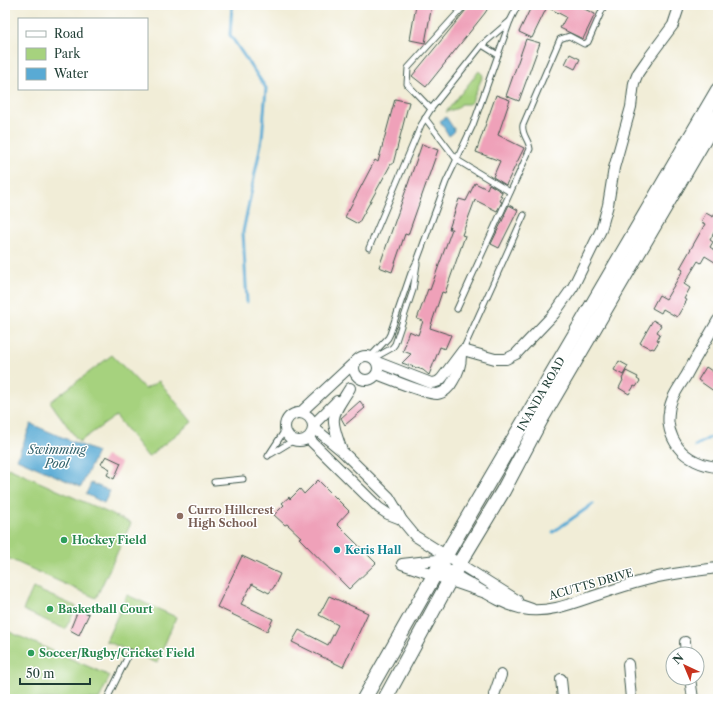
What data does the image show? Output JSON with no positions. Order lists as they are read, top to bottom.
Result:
{
  "streets": {
    "main road": ["INANDA ROAD"],
    "street": ["ACUTTS DRIVE"]
  },
  "crossings": [
    ["INANDA ROAD", "ACUTTS DRIVE"]
  ],
  "water": ["Swimming Pool"],
  "places": [
    "Curro Hillcrest High School",
    "Hockey Field",
    "Keris Hall",
    "Basketball Court",
    "Soccer/Rugby/Cricket Field"
  ],
  "legend": ["Road", "Park", "Water"],
  "scale_bar": "50 m",
  "north": "top left"
}
